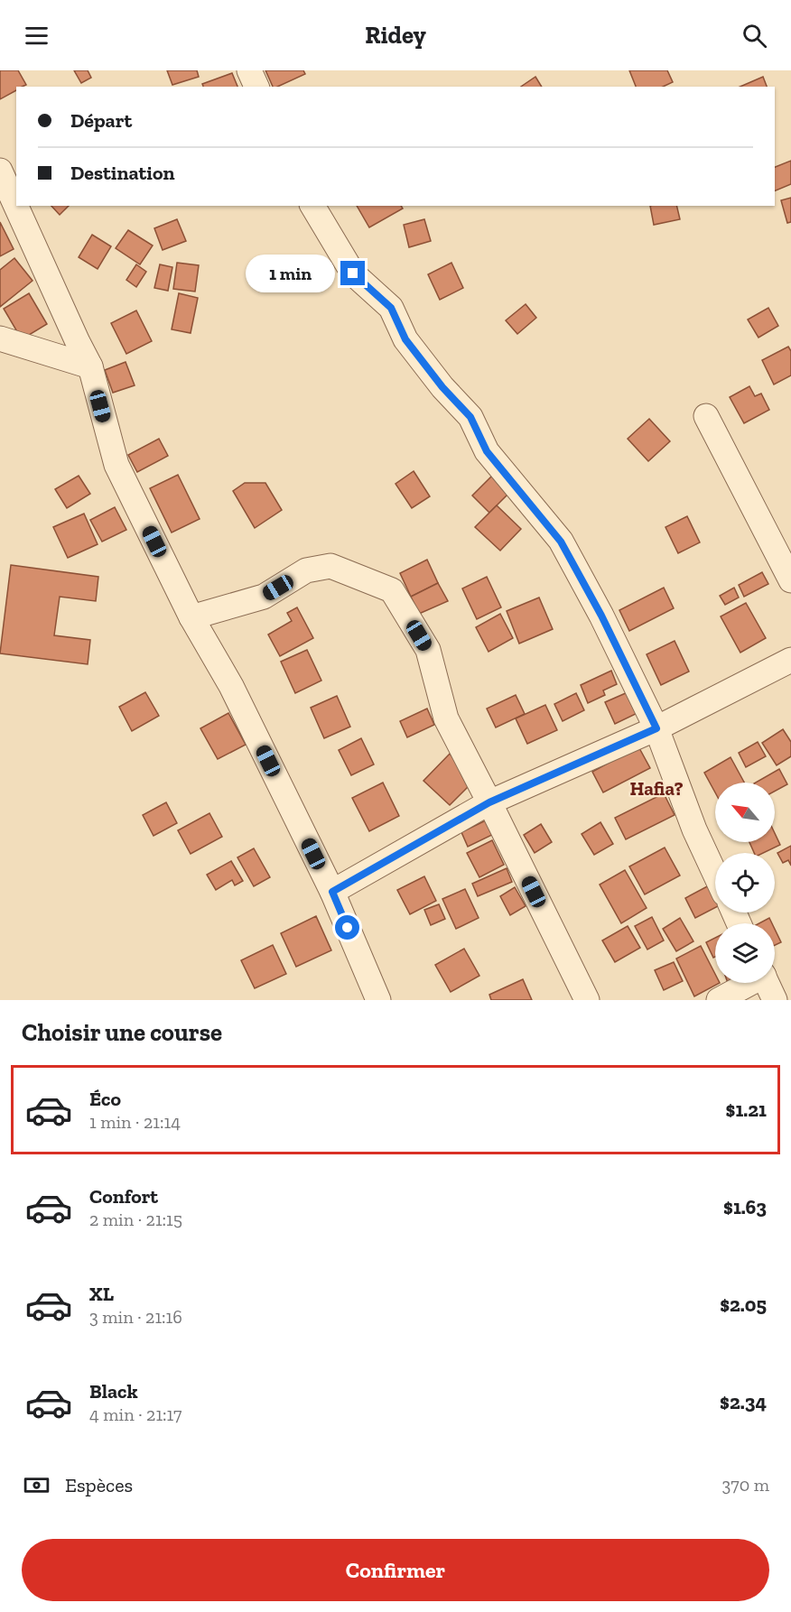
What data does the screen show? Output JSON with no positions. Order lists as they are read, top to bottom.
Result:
{
  "districts": ["Hafia?"],
  "north": "top left",
  "page": {
    "header": "Ridey",
    "banner": ["Départ", "Destination"],
    "bubble": "1 min",
    "heading": "Choisir une course",
    "list": [
      {
        "name": "Éco",
        "note": "1 min · 21:14",
        "value": "$1.21"
      },
      {
        "name": "Confort",
        "note": "2 min · 21:15",
        "value": "$1.63"
      },
      {
        "name": "XL",
        "note": "3 min · 21:16",
        "value": "$2.05"
      },
      {
        "name": "Black",
        "note": "4 min · 21:17",
        "value": "$2.34"
      }
    ],
    "pay": ["Espèces", "370 m"],
    "buttons": "Confirmer"
  }
}
